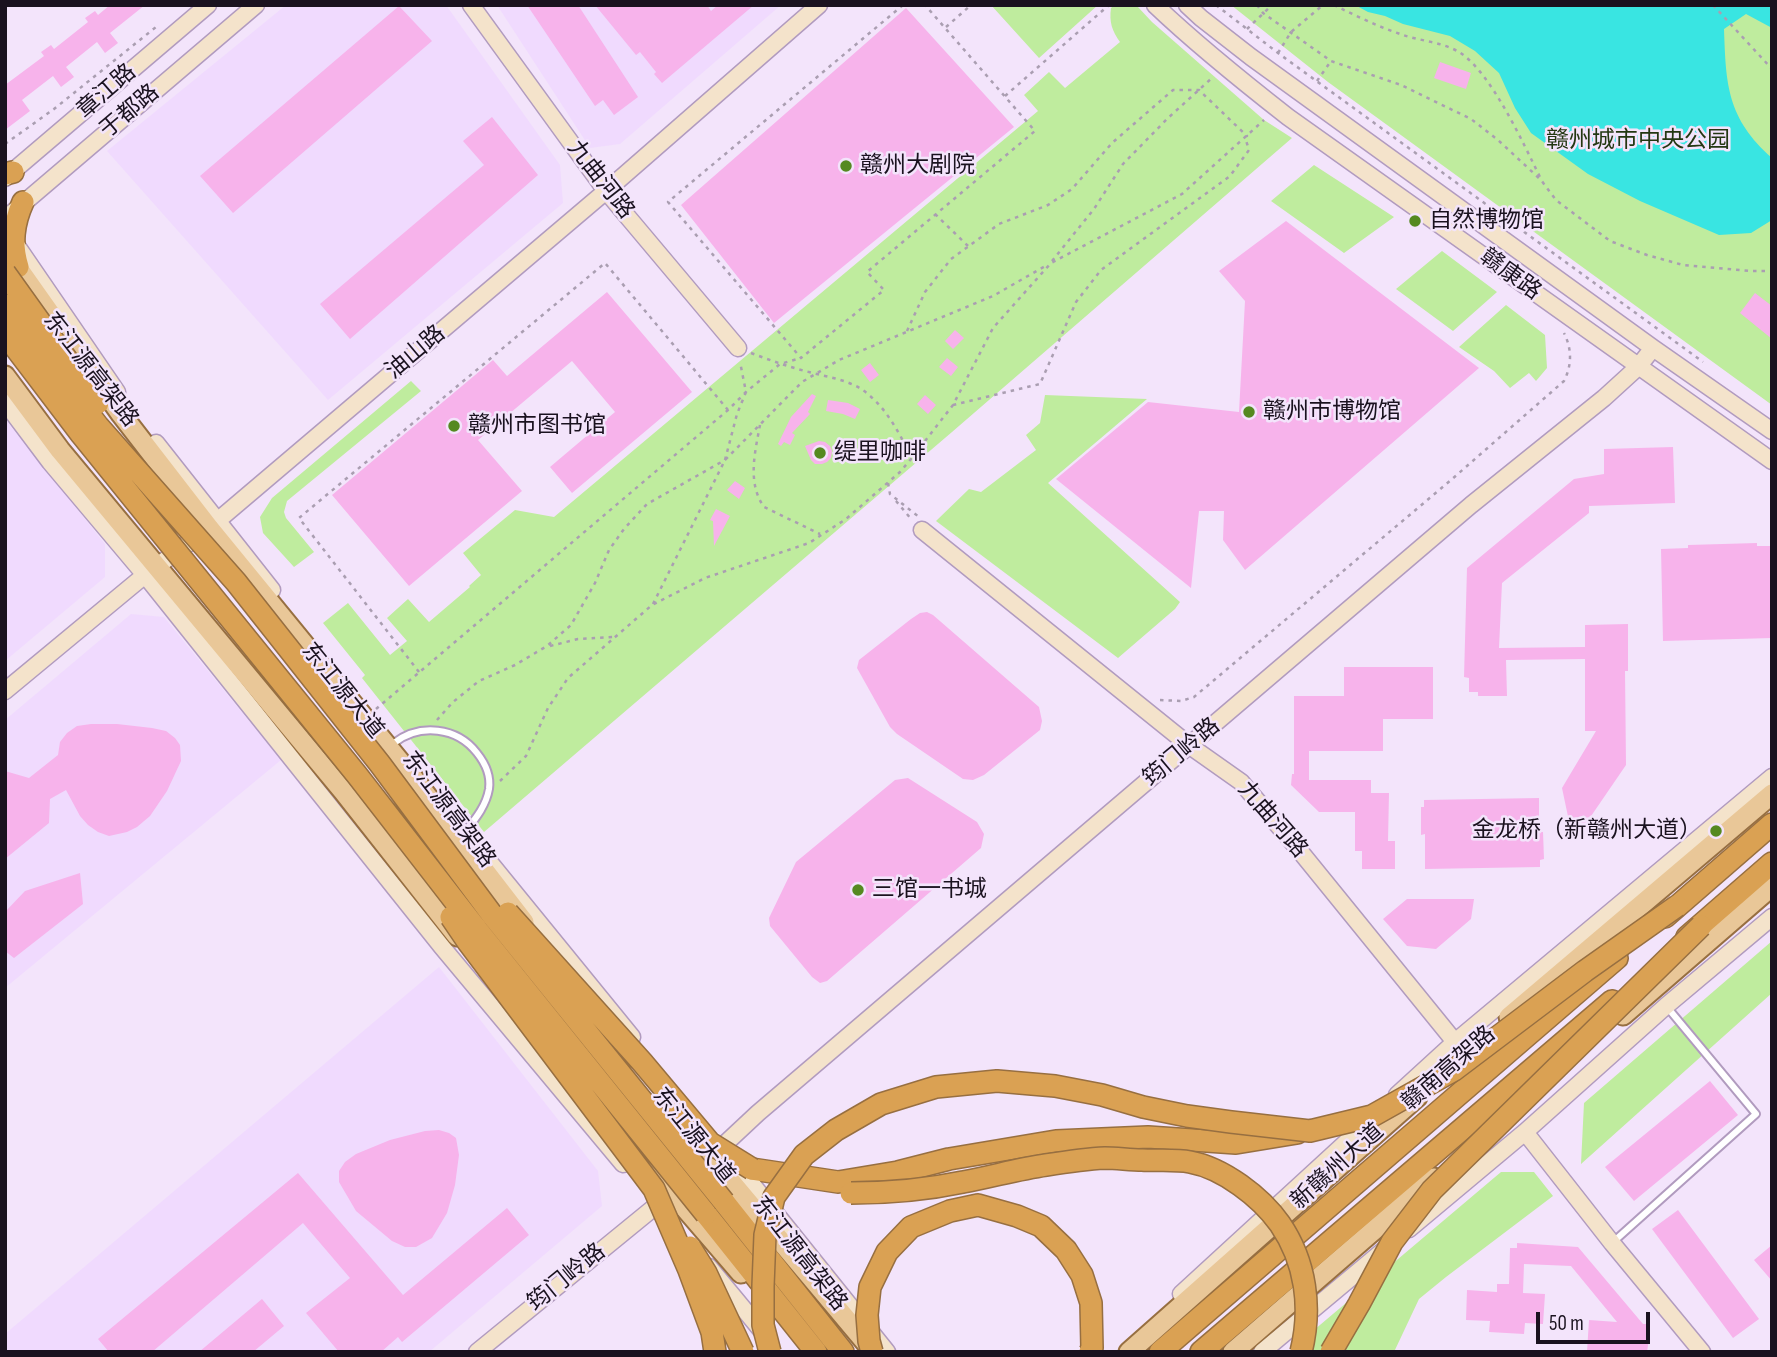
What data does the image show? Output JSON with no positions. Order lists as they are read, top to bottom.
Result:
{
  "streets": {
    "highway": ["东江源高架路", "赣南高架路"],
    "main road": ["东江源大道", "新赣州大道"],
    "street": [
      "章江路",
      "于都路",
      "九曲河路",
      "赣康路",
      "油山路",
      "筠门岭路"
    ]
  },
  "crossings": [
    ["九曲河路", "油山路"],
    ["九曲河路", "筠门岭路"],
    ["赣康路", "筠门岭路"],
    ["油山路", "东江源大道"],
    ["东江源大道", "筠门岭路"]
  ],
  "parks": ["赣州城市中央公园"],
  "places": [
    "赣州大剧院",
    "自然博物馆",
    "赣州市博物馆",
    "赣州市图书馆",
    "缇里咖啡",
    "金龙桥（新赣州大道）",
    "三馆一书城"
  ],
  "scale_bar": "50 m"
}
